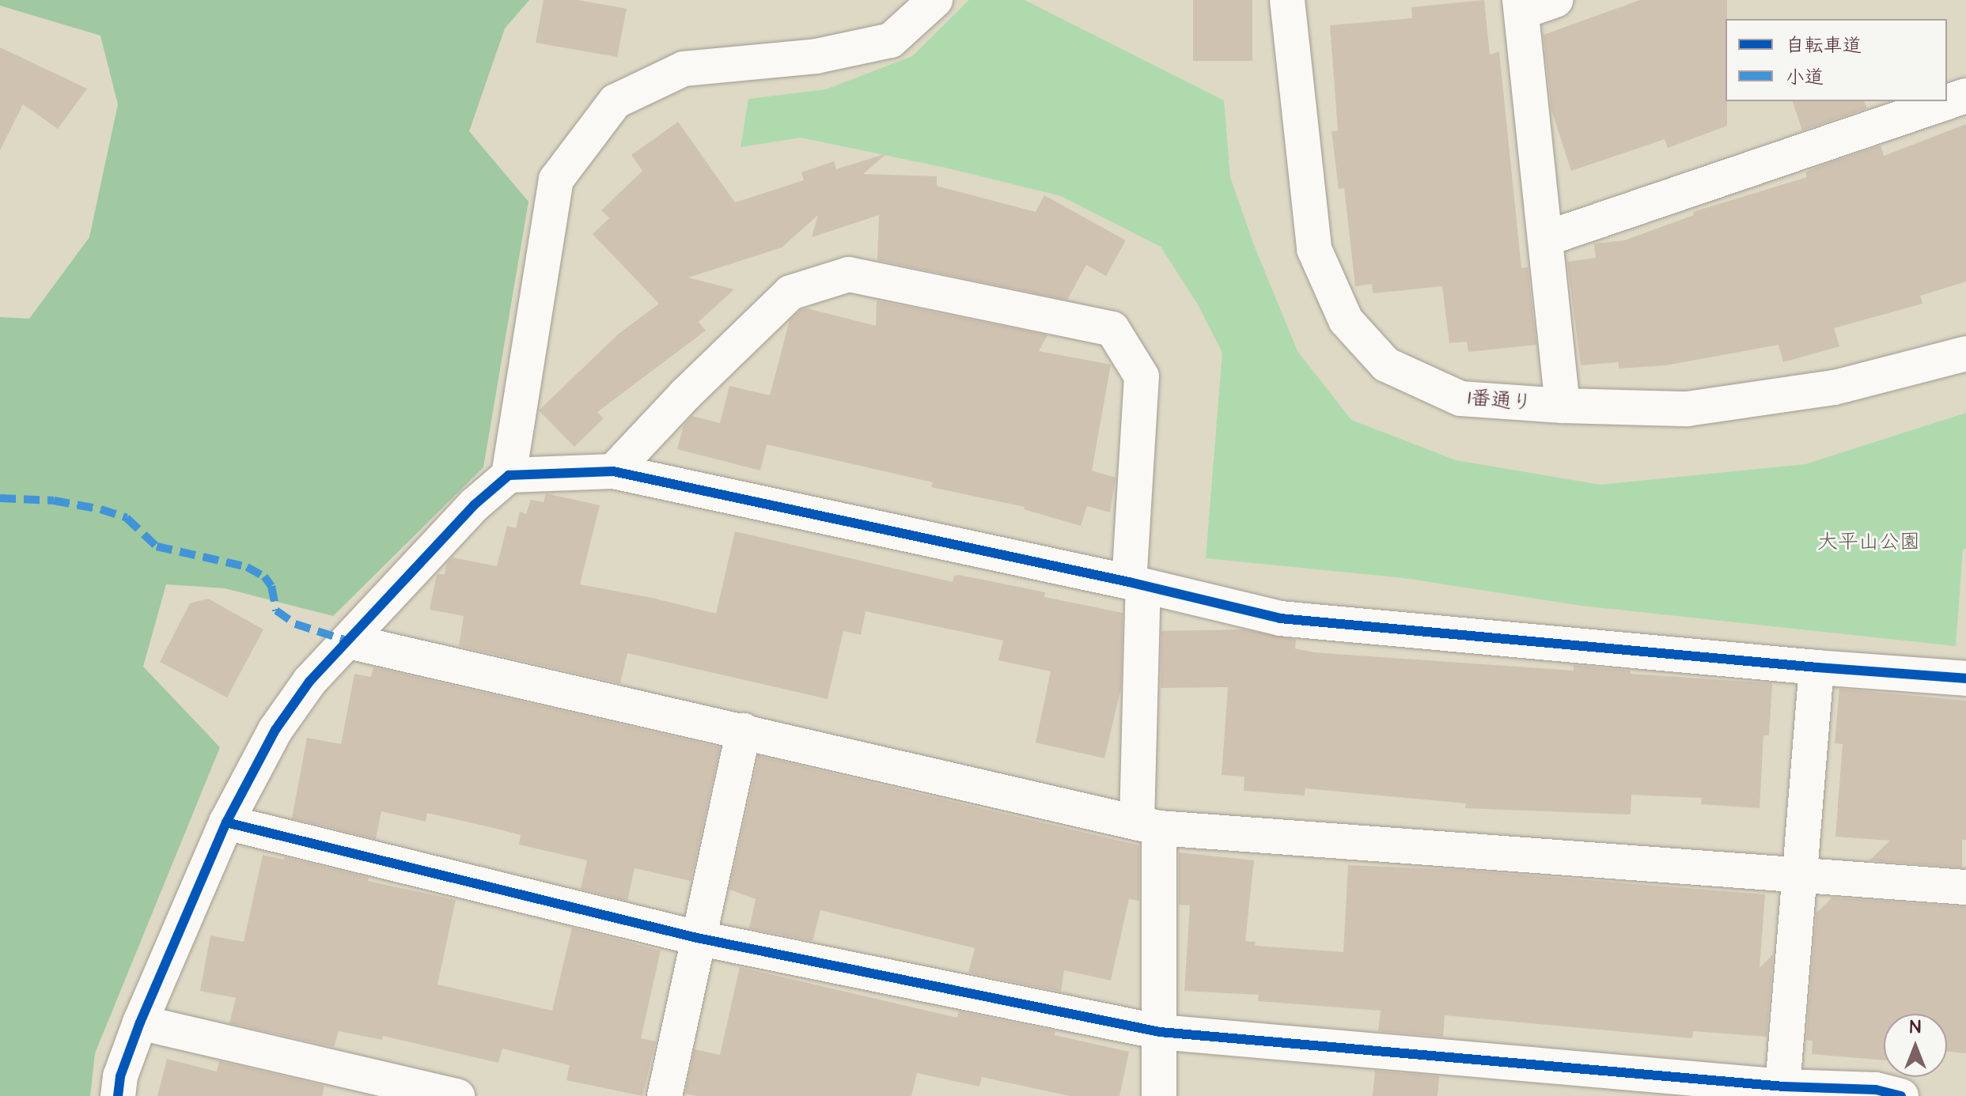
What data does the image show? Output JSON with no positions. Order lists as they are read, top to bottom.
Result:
{
  "streets": {
    "street": ["1番通り"]
  },
  "parks": ["大平山公園"],
  "legend": ["自転車道", "小道"],
  "north": "top"
}
